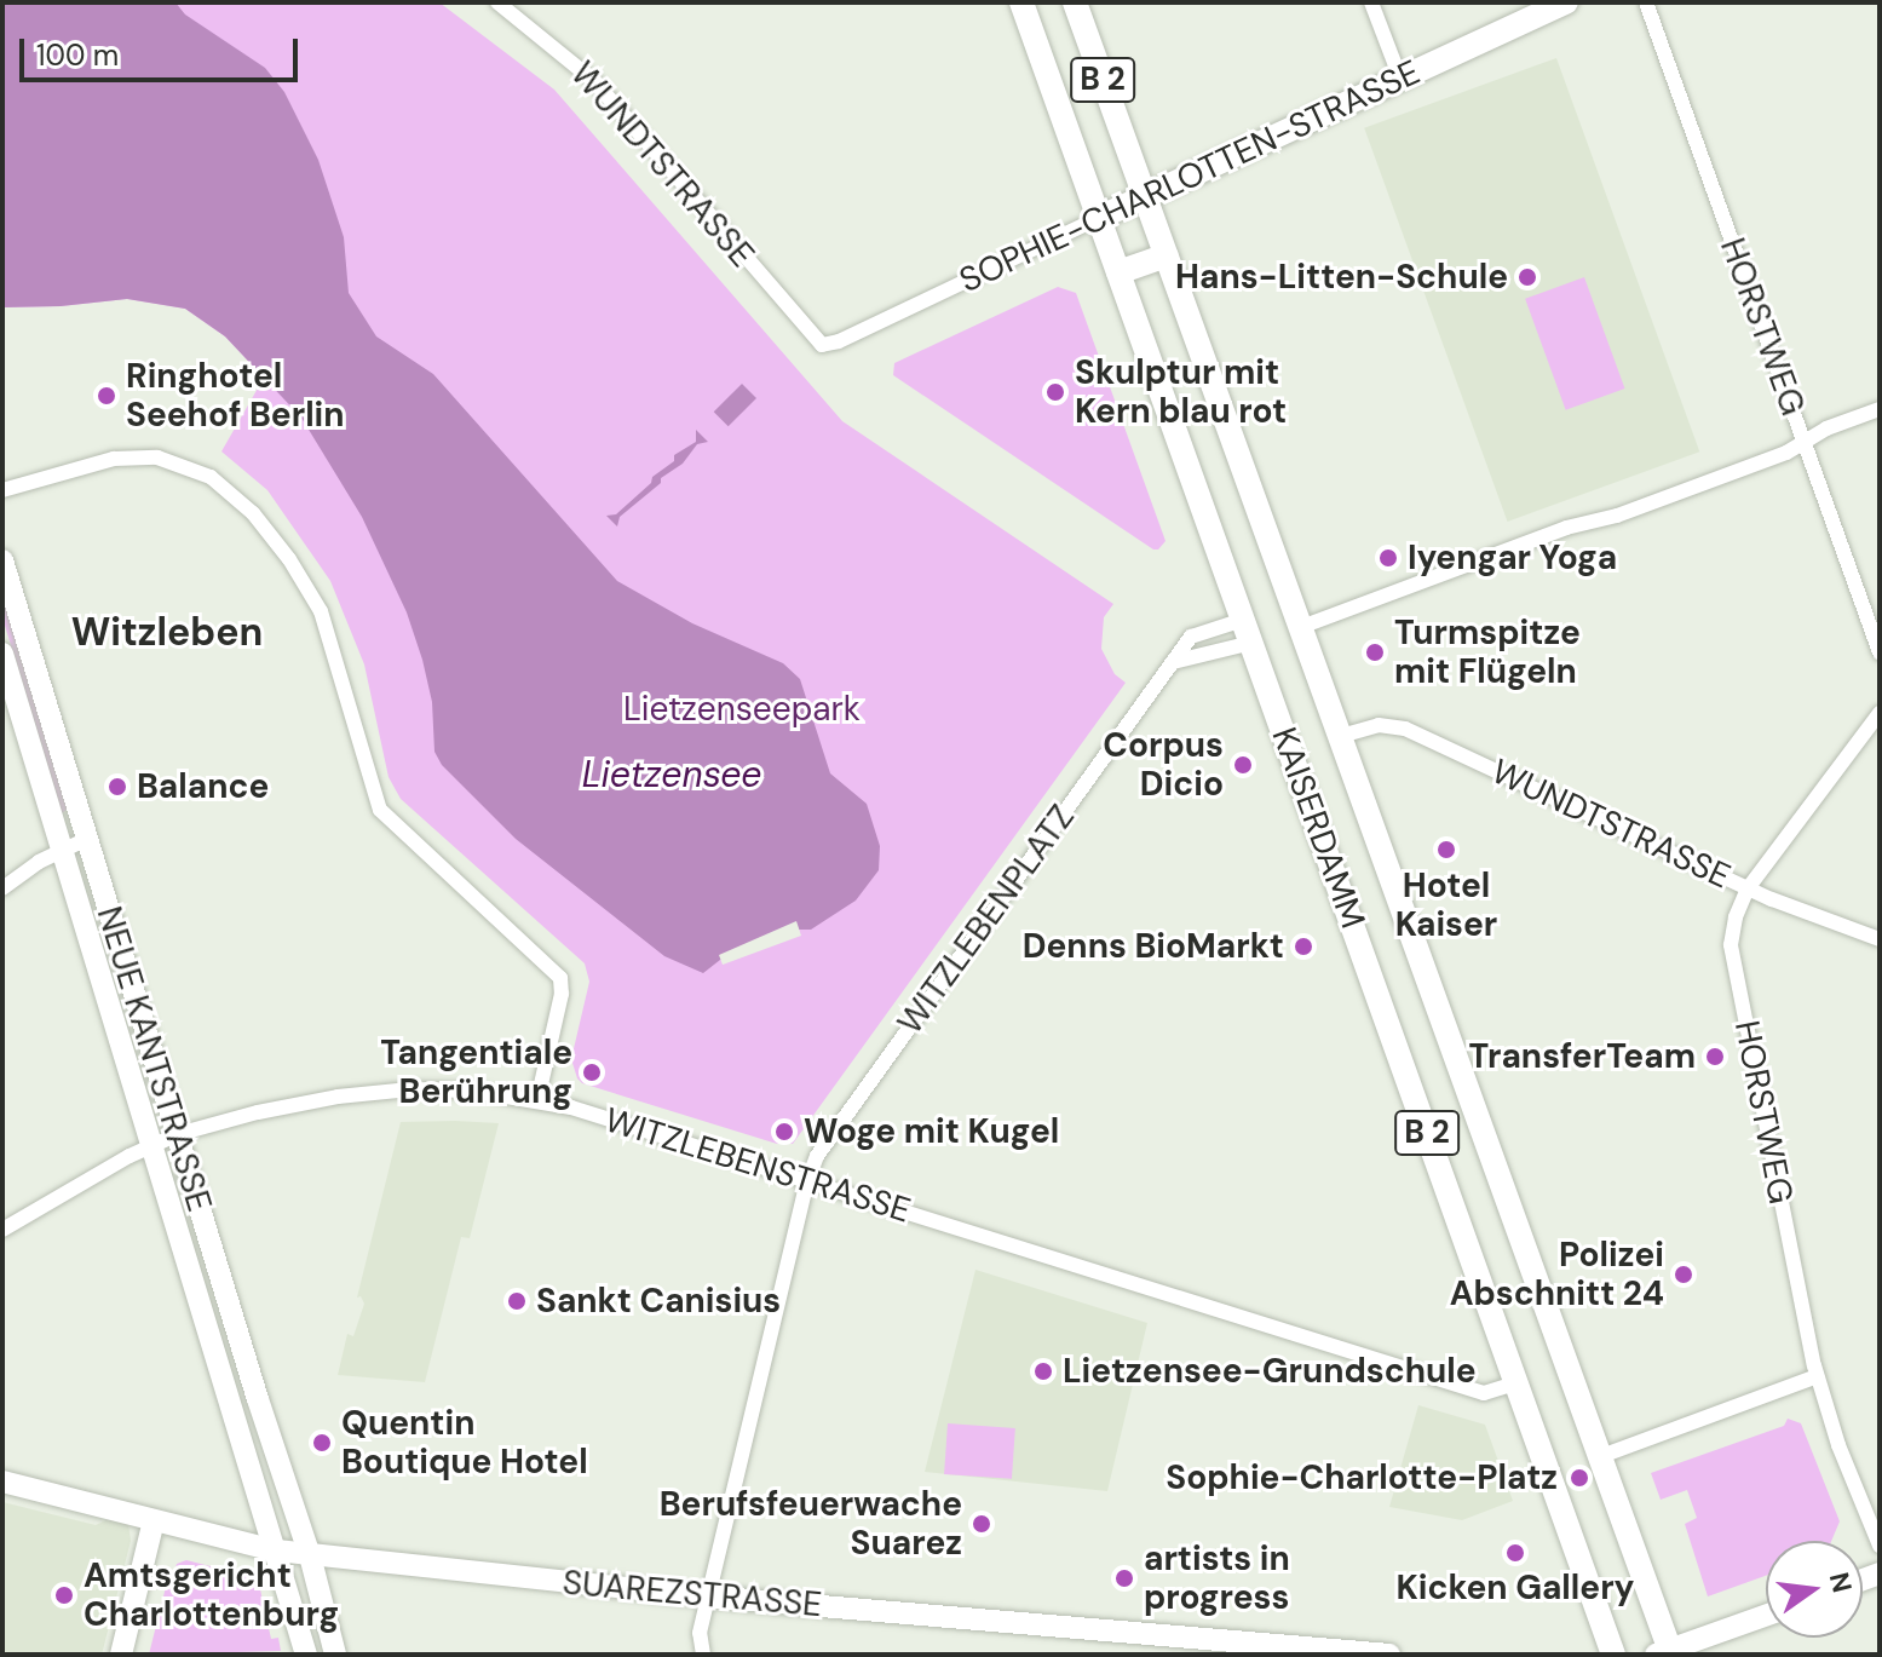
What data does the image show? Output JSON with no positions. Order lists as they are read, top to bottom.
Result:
{
  "streets": {
    "main road": [
      "B 2",
      "SOPHIE-CHARLOTTEN-STRASSE",
      "KAISERDAMM",
      "NEUE KANTSTRASSE",
      "SUAREZSTRASSE"
    ],
    "street": [
      "WUNDTSTRASSE",
      "HORSTWEG",
      "WITZLEBENPLATZ",
      "WITZLEBENSTRASSE"
    ]
  },
  "crossings": [
    ["B 2", "KAISERDAMM"],
    ["WUNDTSTRASSE", "SOPHIE-CHARLOTTEN-STRASSE"],
    ["WUNDTSTRASSE", "HORSTWEG"],
    ["WUNDTSTRASSE", "KAISERDAMM"],
    ["SOPHIE-CHARLOTTEN-STRASSE", "KAISERDAMM"],
    ["KAISERDAMM", "WITZLEBENPLATZ"],
    ["KAISERDAMM", "WITZLEBENSTRASSE"],
    ["WITZLEBENPLATZ", "WITZLEBENSTRASSE"],
    ["WITZLEBENPLATZ", "SUAREZSTRASSE"],
    ["NEUE KANTSTRASSE", "WITZLEBENSTRASSE"],
    ["NEUE KANTSTRASSE", "SUAREZSTRASSE"]
  ],
  "districts": ["Witzleben"],
  "water": ["Lietzensee"],
  "parks": ["Lietzenseepark"],
  "places": [
    "Hans-Litten-Schule",
    "Skulptur mit Kern blau rot",
    "Ringhotel Seehof Berlin",
    "Iyengar Yoga",
    "Turmspitze mit Flügeln",
    "Corpus Dicio",
    "Balance",
    "Hotel Kaiser",
    "Denns BioMarkt",
    "TransferTeam",
    "Tangentiale Berührung",
    "Woge mit Kugel",
    "Polizei Abschnitt 24",
    "Sankt Canisius",
    "Lietzensee-Grundschule",
    "Quentin Boutique Hotel",
    "Sophie-Charlotte-Platz",
    "Berufsfeuerwache Suarez",
    "Kicken Gallery",
    "artists in progress",
    "Amtsgericht Charlottenburg"
  ],
  "scale_bar": "100 m",
  "north": "right"
}
